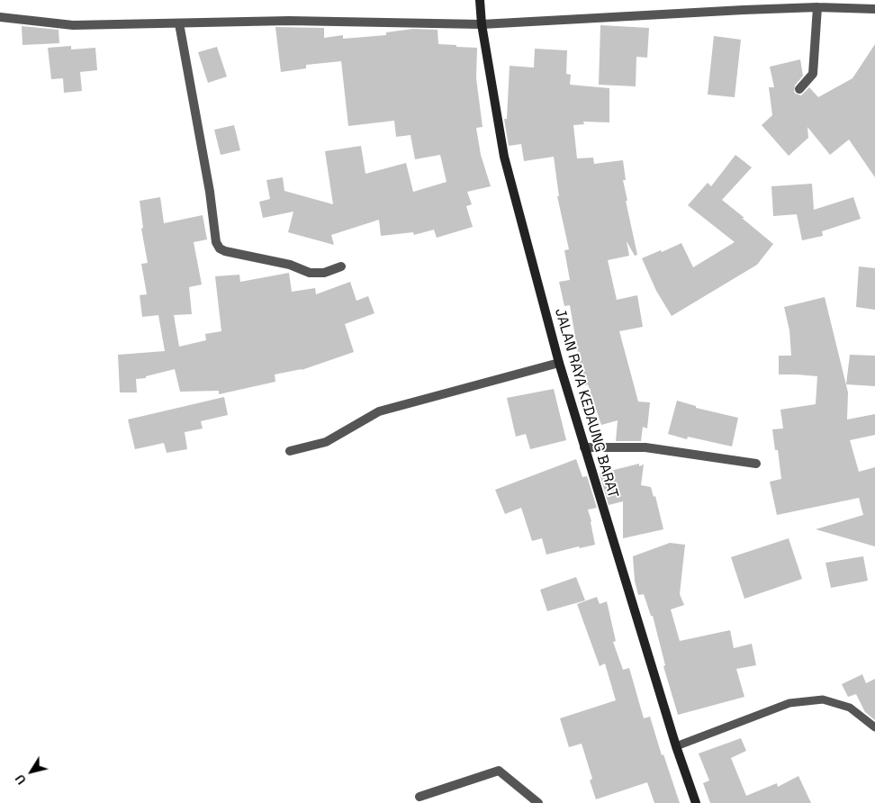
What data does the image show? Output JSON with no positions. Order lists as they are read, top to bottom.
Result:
{
  "streets": {
    "street": ["JALAN RAYA KEDAUNG BARAT"]
  },
  "north": "bottom left"
}
